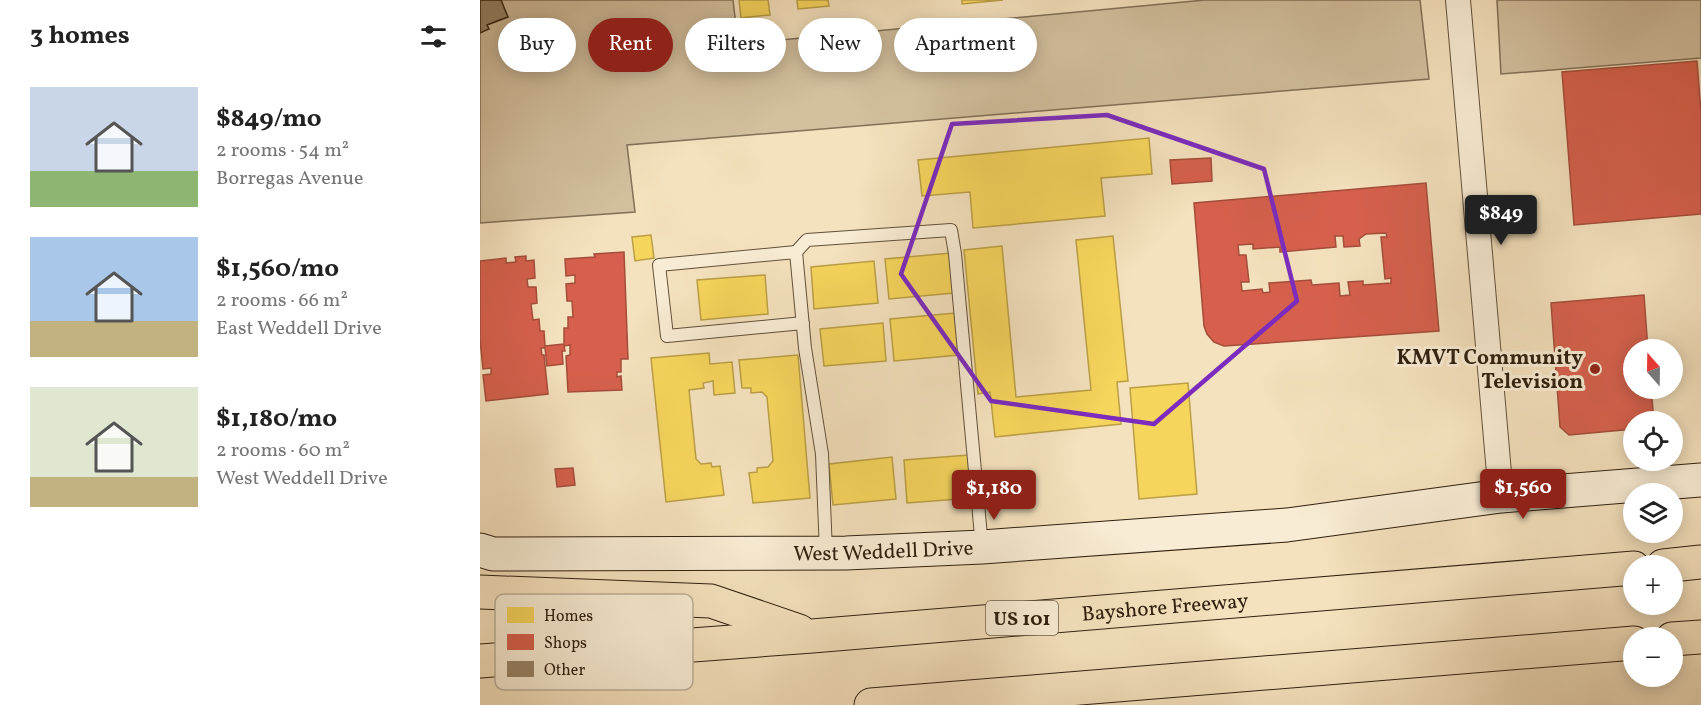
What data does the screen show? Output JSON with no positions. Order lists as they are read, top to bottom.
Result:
{
  "streets": {
    "highway": ["Bayshore Freeway", "US 101"],
    "street": ["West Weddell Drive"]
  },
  "places": ["KMVT Community Television"],
  "legend": ["Homes", "Shops", "Other"],
  "north": "top",
  "page": {
    "heading": "3 homes",
    "chip": [
      "Buy",
      "Rent",
      "Filters",
      "New",
      "Apartment"
    ],
    "list": [
      {
        "name": "$849/mo",
        "note": "2 rooms · 54 m² · Borregas Avenue"
      },
      {
        "name": "$1,560/mo",
        "note": "2 rooms · 66 m² · East Weddell Drive"
      },
      {
        "name": "$1,180/mo",
        "note": "2 rooms · 60 m² · West Weddell Drive"
      }
    ],
    "price": ["$849", "$1,560", "$1,180"],
    "map_buttons": ["+", "−"]
  }
}
